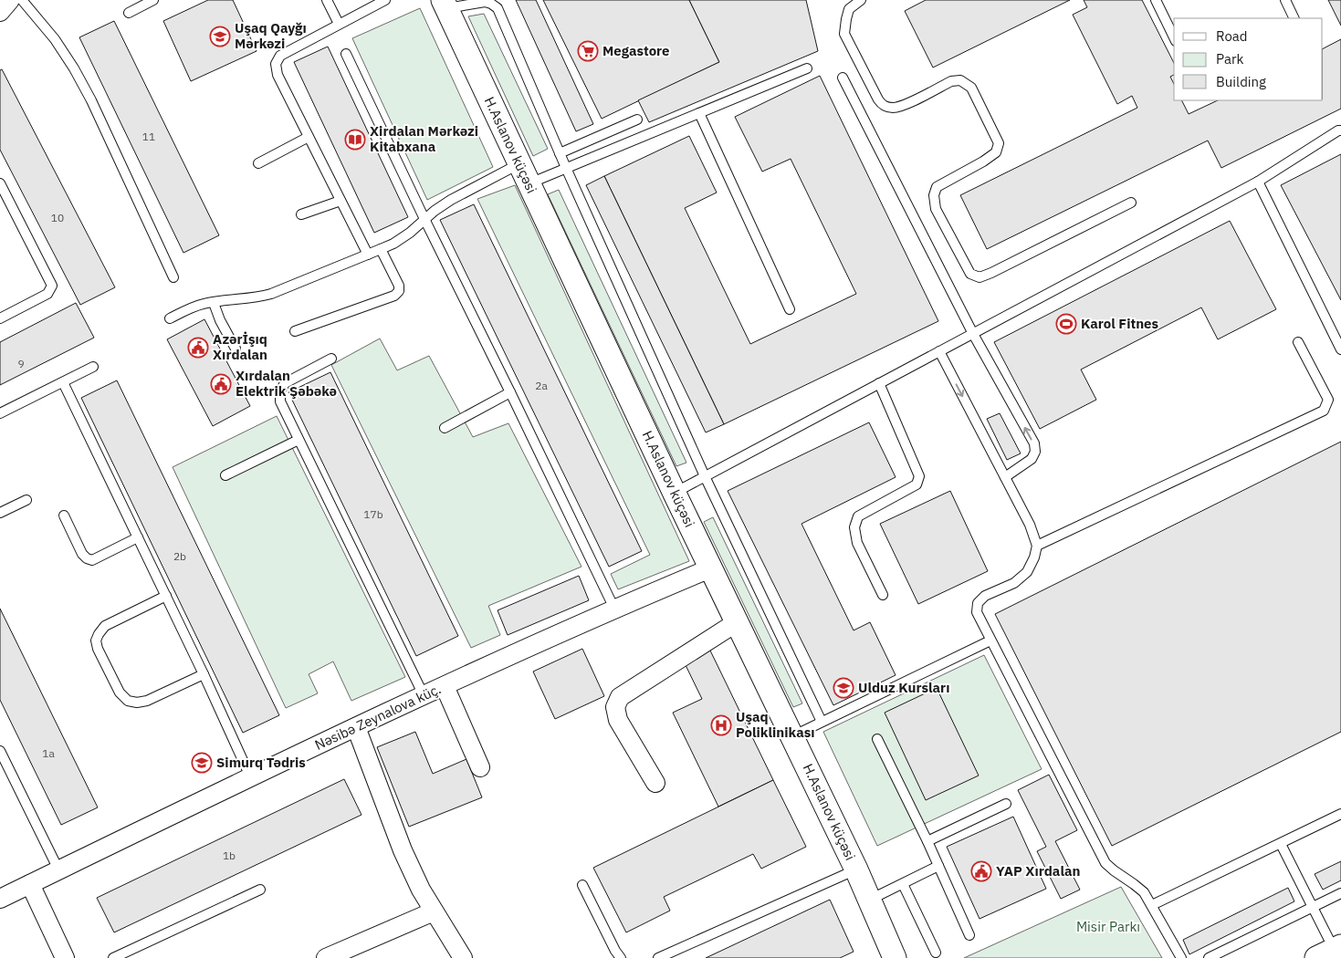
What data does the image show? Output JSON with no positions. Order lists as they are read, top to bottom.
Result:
{
  "streets": {
    "street": ["H.Aslanov küçəsi", "Nəsibə Zeynalova küç."]
  },
  "crossings": [
    ["H.Aslanov küçəsi", "Nəsibə Zeynalova küç."]
  ],
  "parks": ["Misir Parkı"],
  "places": {
    "school or university": ["Uşaq Qayğı Mərkəzi", "Ulduz Kursları", "Simurq Tədris"],
    "supermarket": ["Megastore"],
    "library": ["Xirdalan Mərkəzi Kitabxana"],
    "sports": ["Karol Fitnes"],
    "public building": ["Azərİşıq Xırdalan", "Xırdalan Elektrik Şəbəkə", "YAP Xırdalan"],
    "hospital": ["Uşaq Poliklinikası"]
  },
  "house_numbers": [
    "11",
    "10",
    "9",
    "2a",
    "17b",
    "2b",
    "1a",
    "1b"
  ],
  "legend": ["Road", "Park", "Building"]
}
